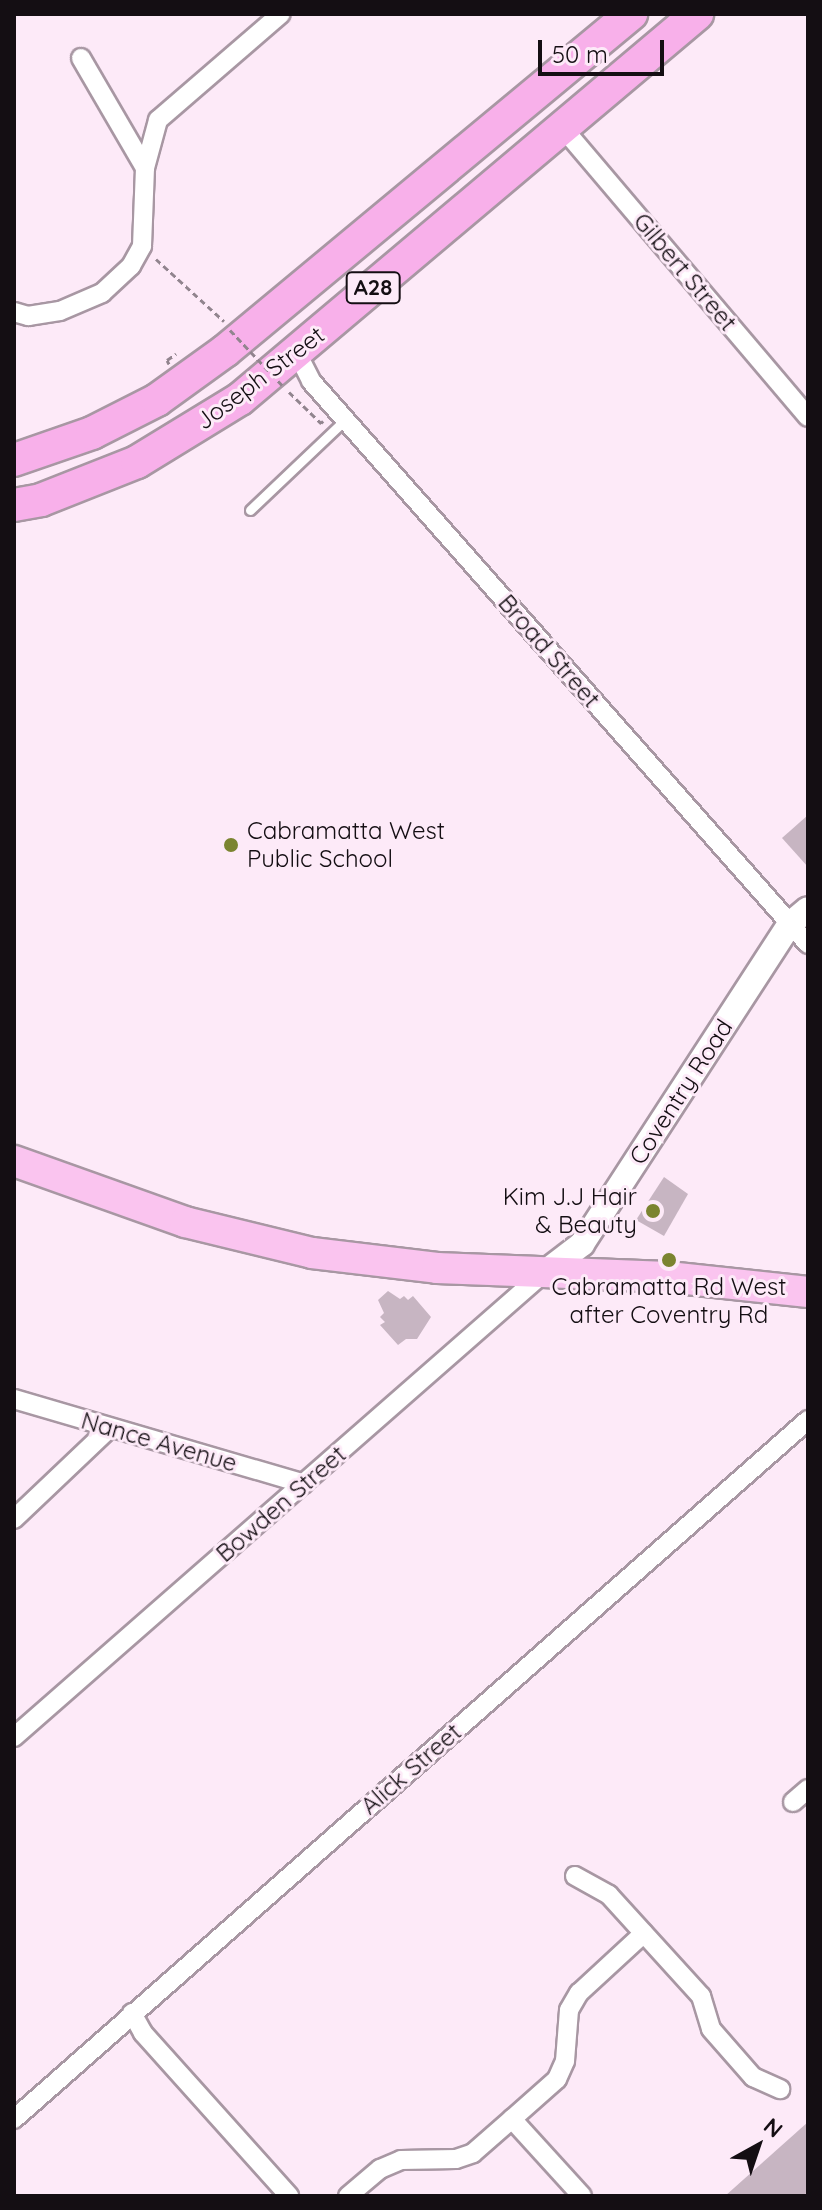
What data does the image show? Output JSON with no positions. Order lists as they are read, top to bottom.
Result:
{
  "streets": {
    "highway": ["A28", "Joseph Street"],
    "street": [
      "Gilbert Street",
      "Broad Street",
      "Coventry Road",
      "Nance Avenue",
      "Bowden Street",
      "Alick Street"
    ]
  },
  "crossings": [
    ["Gilbert Street", "Joseph Street"],
    ["Joseph Street", "Broad Street"],
    ["Broad Street", "Coventry Road"],
    ["Coventry Road", "Bowden Street"],
    ["Nance Avenue", "Bowden Street"]
  ],
  "places": ["Cabramatta West Public School", "Kim J.J Hair & Beauty", "Cabramatta Rd West after Coventry Rd"],
  "scale_bar": "50 m",
  "north": "top right"
}
